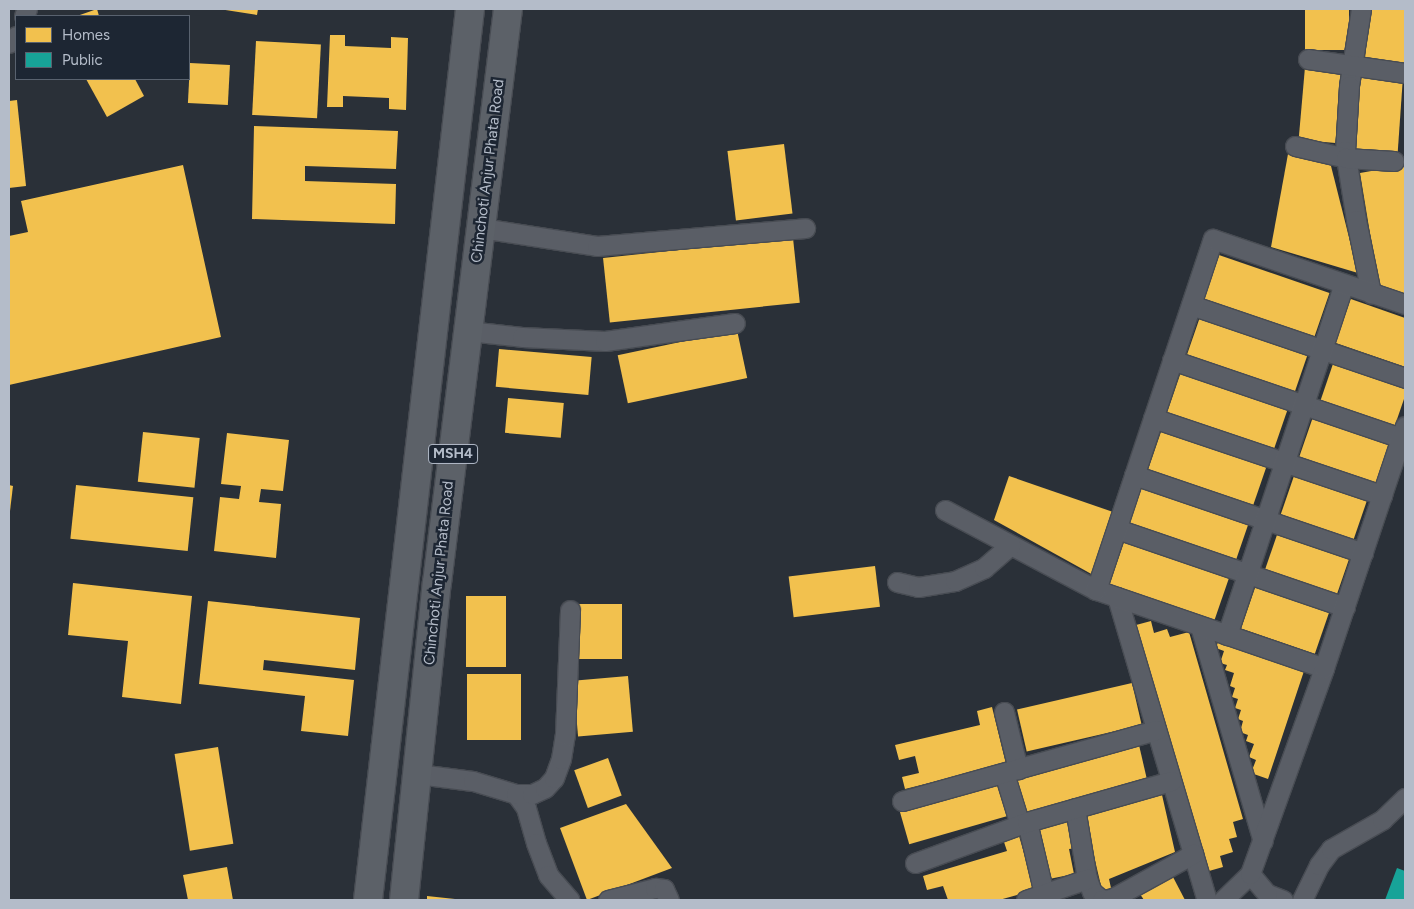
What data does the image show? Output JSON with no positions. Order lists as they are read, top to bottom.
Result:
{
  "streets": {
    "main road": ["Chinchoti Anjur Phata Road", "MSH4"]
  },
  "legend": ["Homes", "Public"]
}
